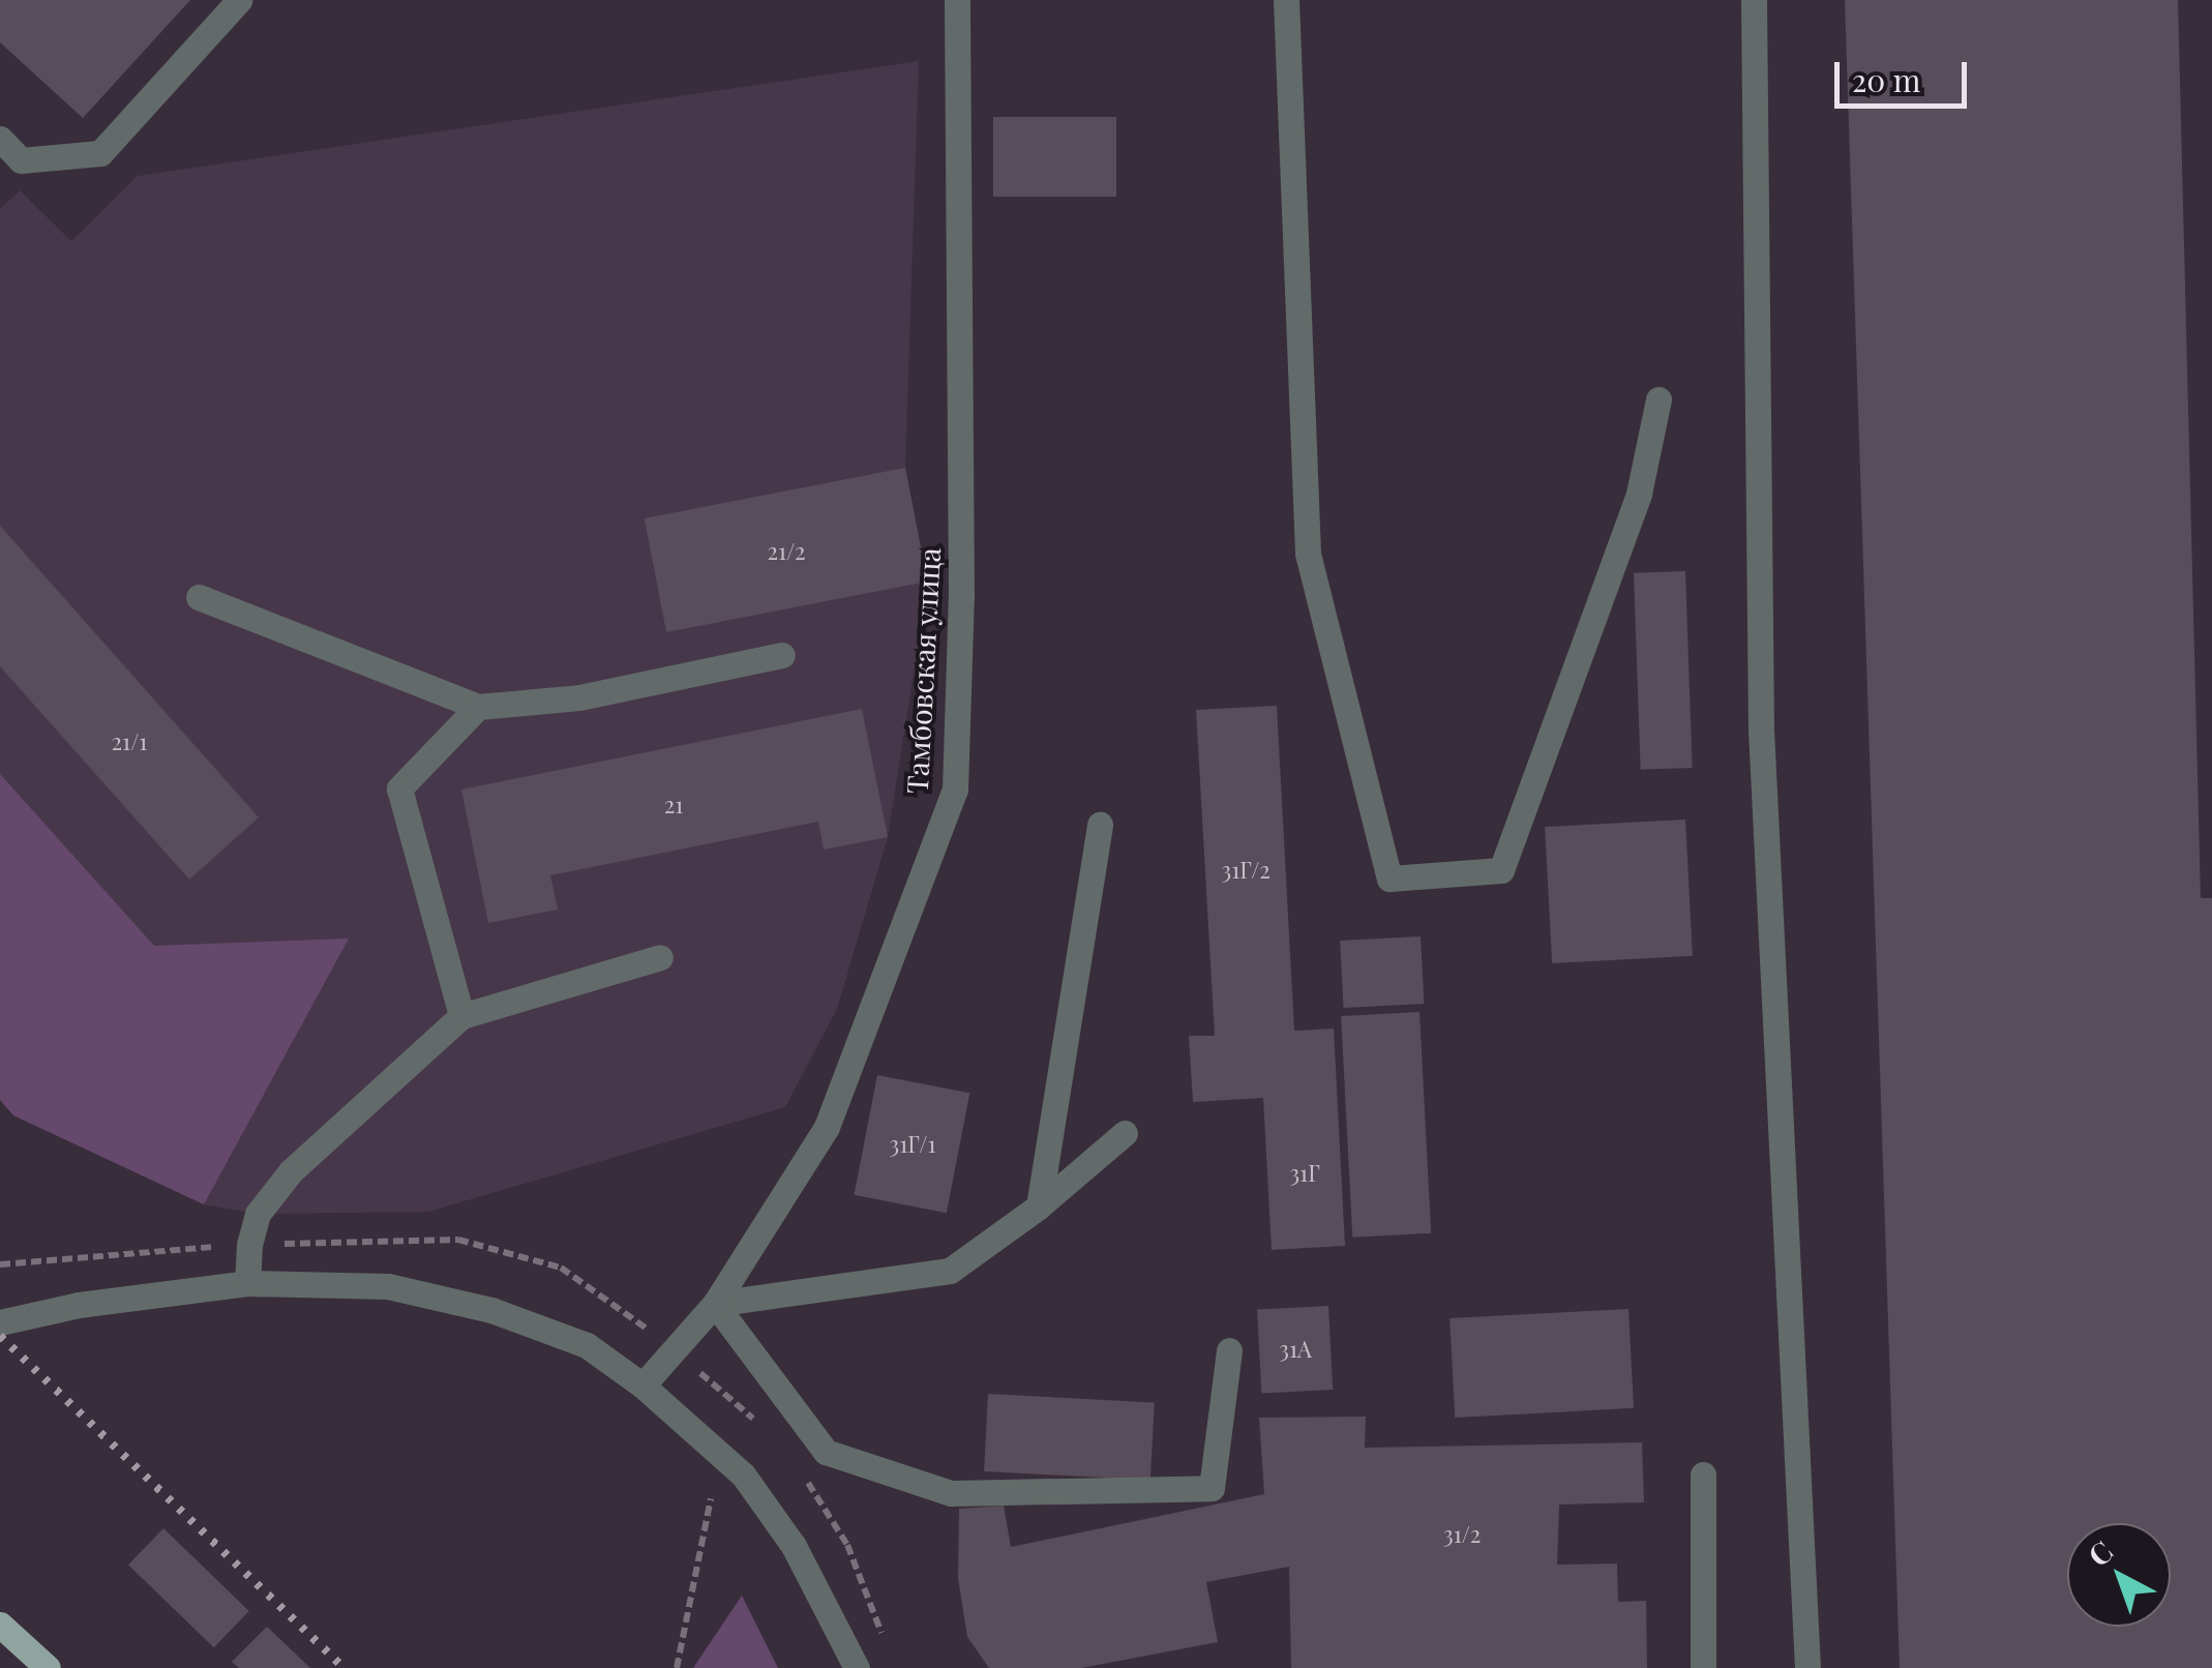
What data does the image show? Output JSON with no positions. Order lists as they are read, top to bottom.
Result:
{
  "streets": {
    "street": ["Тамбовская улица"]
  },
  "house_numbers": [
    "21/2",
    "21/1",
    "21",
    "31Г/2",
    "31Г/1",
    "31Г",
    "31А",
    "31/2"
  ],
  "scale_bar": "20 m",
  "north": "top left"
}
